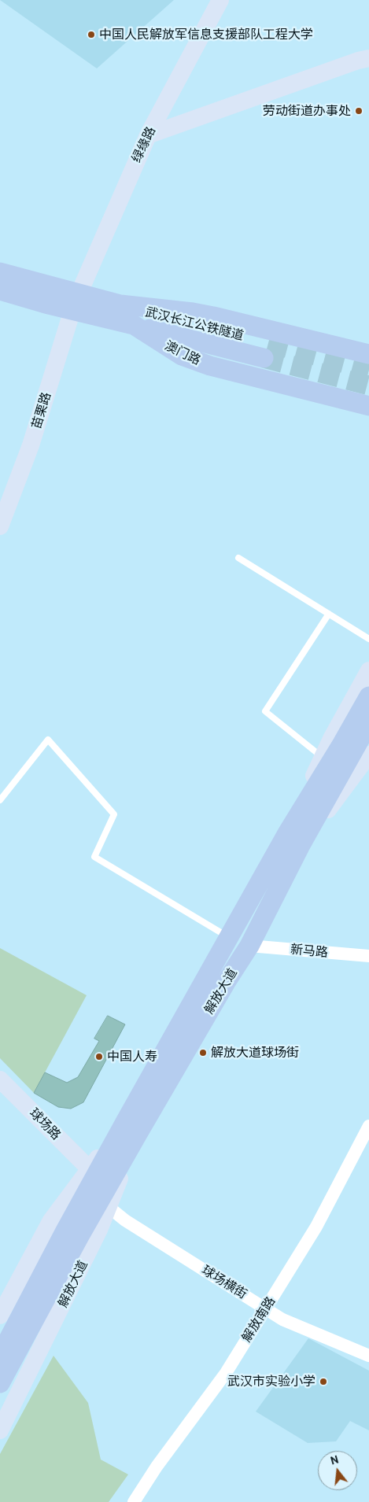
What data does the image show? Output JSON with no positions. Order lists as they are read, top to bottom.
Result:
{
  "streets": {
    "main road": ["武汉长江公铁隧道", "澳门路", "解放大道"],
    "street": [
      "绿缘路",
      "苗栗路",
      "新马路",
      "球场路",
      "球场横街",
      "解放南路"
    ]
  },
  "crossings": [
    ["绿缘路", "澳门路"],
    ["绿缘路", "苗栗路"],
    ["武汉长江公铁隧道", "澳门路"],
    ["澳门路", "苗栗路"],
    ["新马路", "解放大道"],
    ["解放大道", "球场路"],
    ["解放大道", "球场横街"],
    ["球场横街", "解放南路"]
  ],
  "places": [
    "中国人民解放军信息支援部队工程大学",
    "劳动街道办事处",
    "解放大道球场街",
    "中国人寿",
    "武汉市实验小学"
  ],
  "north": "top"
}
